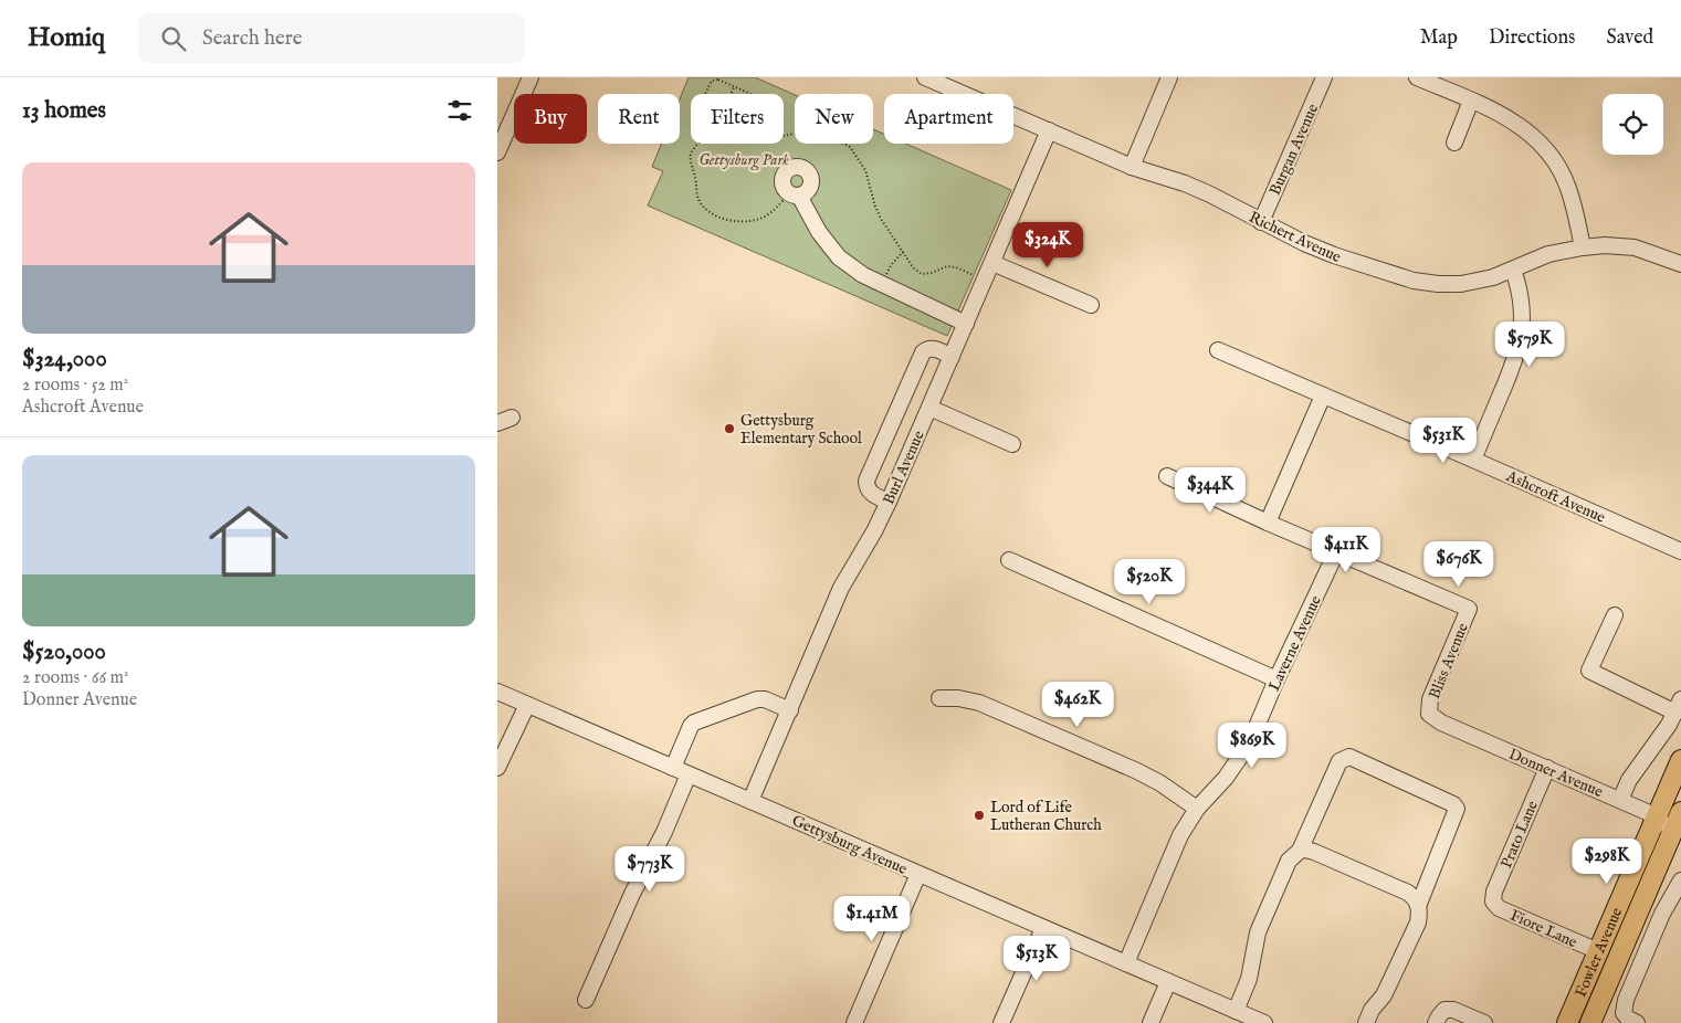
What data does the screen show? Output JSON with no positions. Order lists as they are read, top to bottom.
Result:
{
  "streets": {
    "main road": ["Fowler Avenue"],
    "street": [
      "Burgan Avenue",
      "Richert Avenue",
      "Burl Avenue",
      "Ashcroft Avenue",
      "Laverne Avenue",
      "Bliss Avenue",
      "Donner Avenue",
      "Prato Lane",
      "Gettysburg Avenue",
      "Fiore Lane"
    ]
  },
  "crossings": [
    ["Burgan Avenue", "Richert Avenue"],
    ["Richert Avenue", "Burl Avenue"],
    ["Burl Avenue", "Gettysburg Avenue"],
    ["Laverne Avenue", "Bliss Avenue"],
    ["Laverne Avenue", "Gettysburg Avenue"],
    ["Bliss Avenue", "Donner Avenue"],
    ["Donner Avenue", "Prato Lane"],
    ["Donner Avenue", "Fowler Avenue"],
    ["Prato Lane", "Fiore Lane"],
    ["Fiore Lane", "Fowler Avenue"]
  ],
  "parks": ["Gettysburg Park"],
  "places": ["Gettysburg Elementary School", "Lord of Life Lutheran Church"],
  "page": {
    "header": "Homiq",
    "search": "Search here",
    "nav": ["Map", "Directions", "Saved"],
    "heading": "13 homes",
    "chip": [
      "Buy",
      "Rent",
      "Filters",
      "New",
      "Apartment"
    ],
    "list": [
      {
        "name": "$324,000",
        "note": "2 rooms · 52 m² · Ashcroft Avenue"
      },
      {
        "name": "$520,000",
        "note": "2 rooms · 66 m² · Donner Avenue"
      }
    ],
    "price": [
      "$324K",
      "$579K",
      "$531K",
      "$344K",
      "$411K",
      "$676K",
      "$520K",
      "$462K",
      "$869K",
      "$298K",
      "$773K",
      "$1.41M",
      "$513K"
    ]
  }
}
